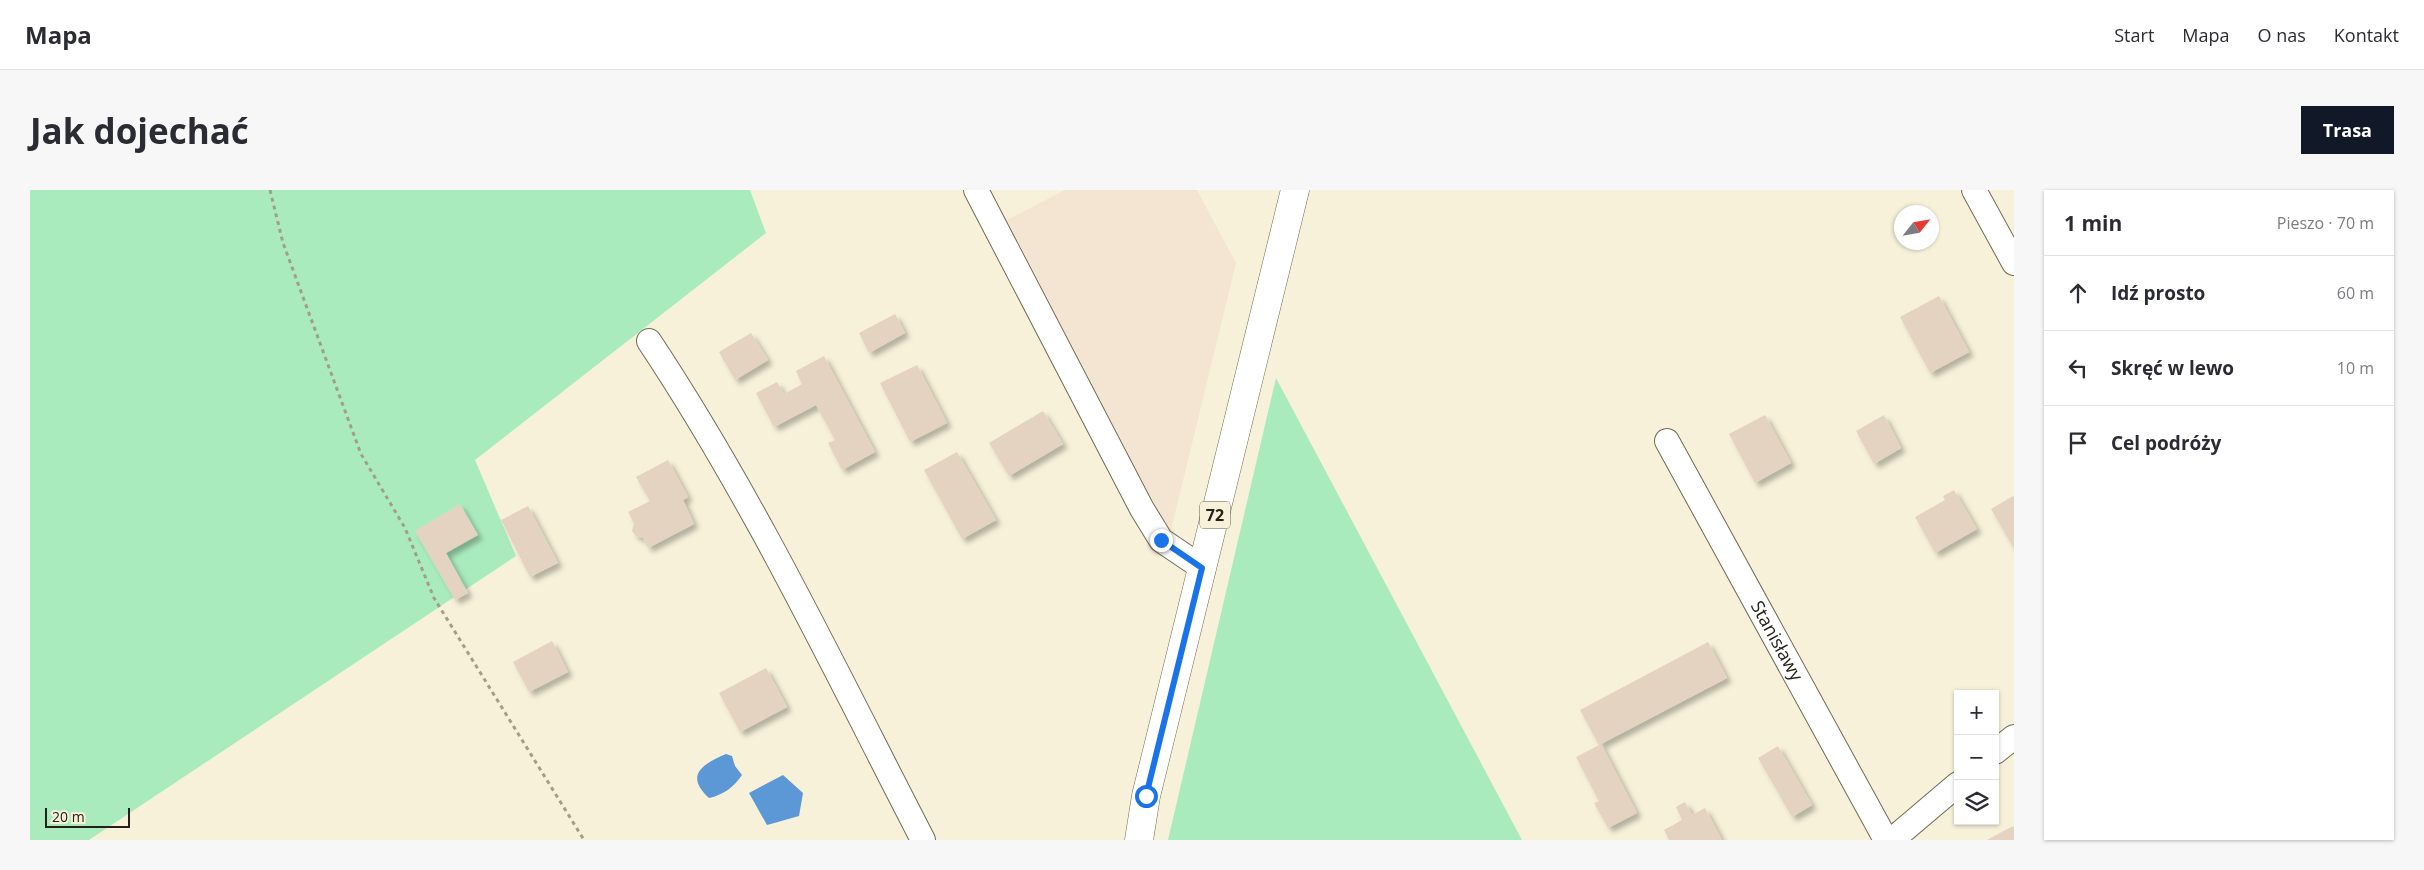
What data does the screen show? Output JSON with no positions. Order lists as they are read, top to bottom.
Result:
{
  "streets": {
    "main road": ["72"],
    "street": ["Stanisławy"]
  },
  "scale_bar": "20 m",
  "north": "top right",
  "page": {
    "header": "Mapa",
    "nav": [
      "Start",
      "Mapa",
      "O nas",
      "Kontakt"
    ],
    "buttons": "Trasa",
    "title": "Jak dojechać",
    "heading": ["1 min", "Pieszo · 70 m"],
    "list": [
      ["Idź prosto", "60 m"],
      ["Skręć w lewo", "10 m"],
      "Cel podróży"
    ],
    "map_buttons": ["+", "−"],
    "scale": "20 m"
  }
}
